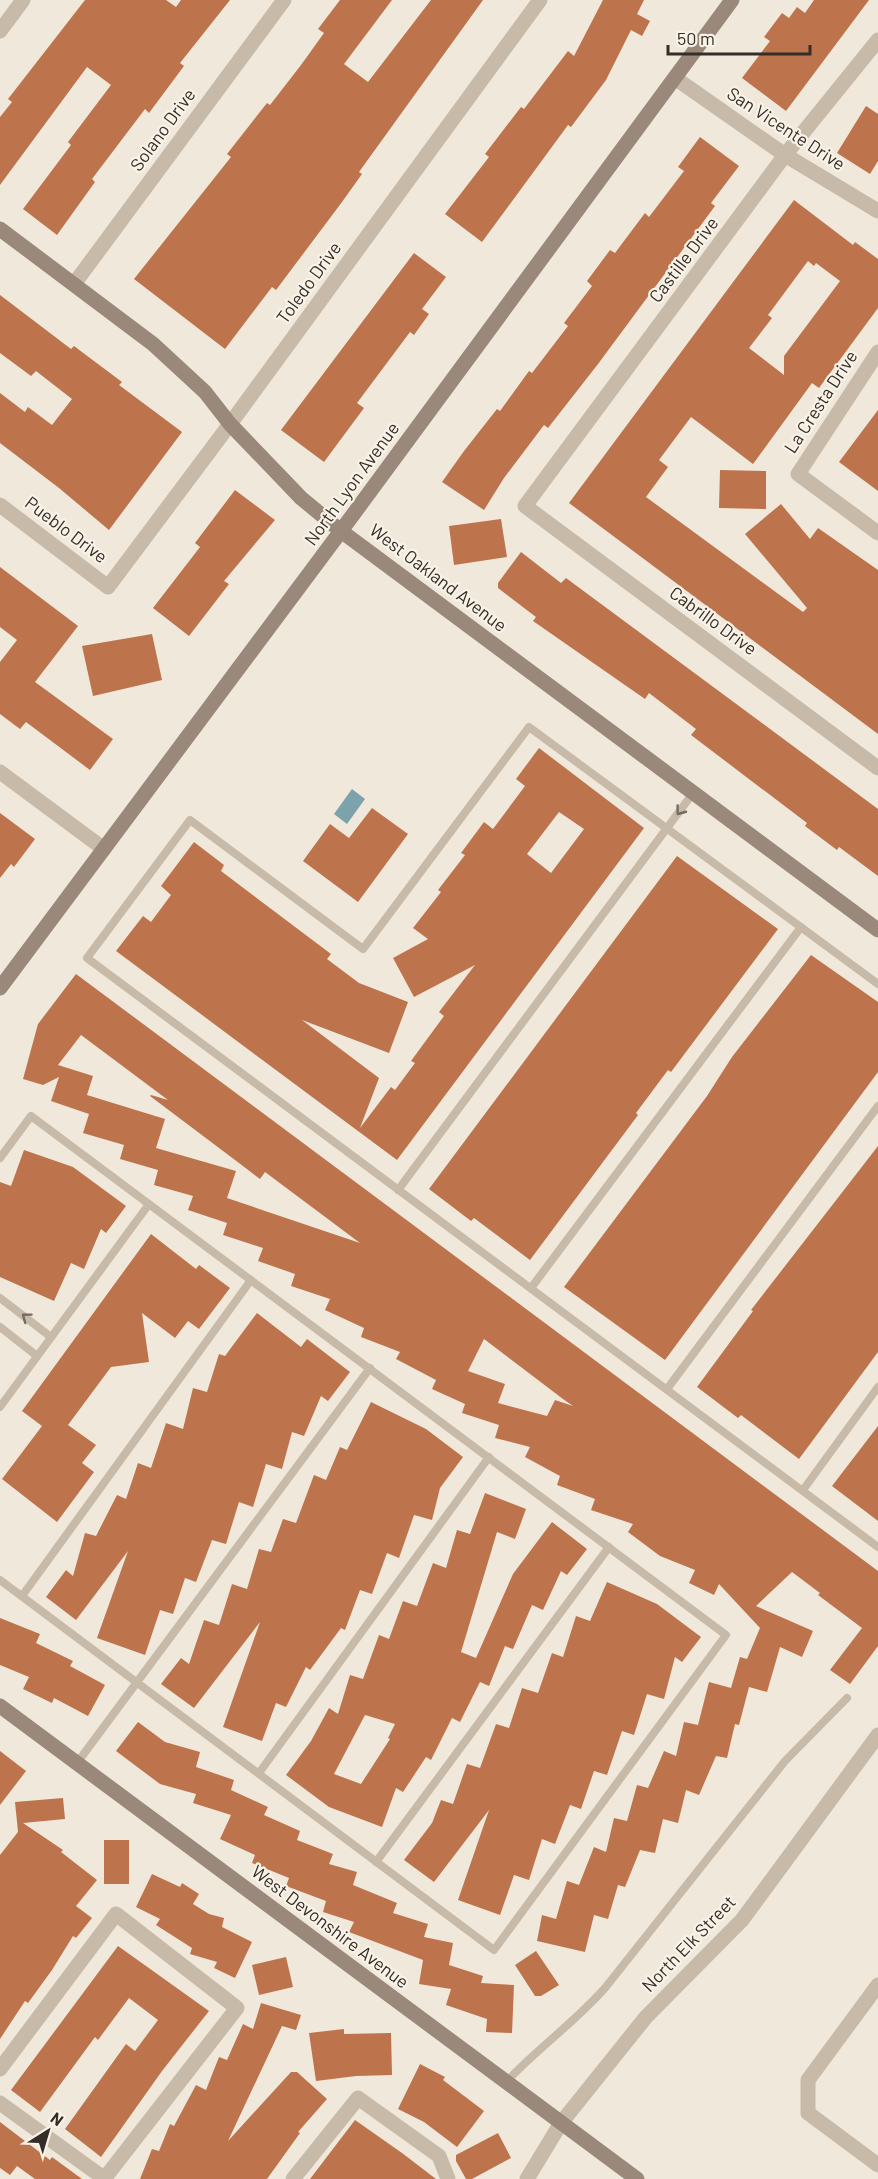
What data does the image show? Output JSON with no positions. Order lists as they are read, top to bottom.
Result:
{
  "streets": {
    "street": [
      "San Vicente Drive",
      "Solano Drive",
      "Castille Drive",
      "Toledo Drive",
      "La Cresta Drive",
      "North Lyon Avenue",
      "Pueblo Drive",
      "West Oakland Avenue",
      "Cabrillo Drive",
      "West Devonshire Avenue",
      "North Elk Street"
    ]
  },
  "crossings": [
    ["San Vicente Drive", "Castille Drive"],
    ["San Vicente Drive", "North Lyon Avenue"],
    ["Solano Drive", "West Oakland Avenue"],
    ["Castille Drive", "Cabrillo Drive"],
    ["Toledo Drive", "Pueblo Drive"],
    ["Toledo Drive", "West Oakland Avenue"],
    ["North Lyon Avenue", "West Oakland Avenue"],
    ["West Devonshire Avenue", "North Elk Street"]
  ],
  "scale_bar": "50 m",
  "north": "top right"
}
